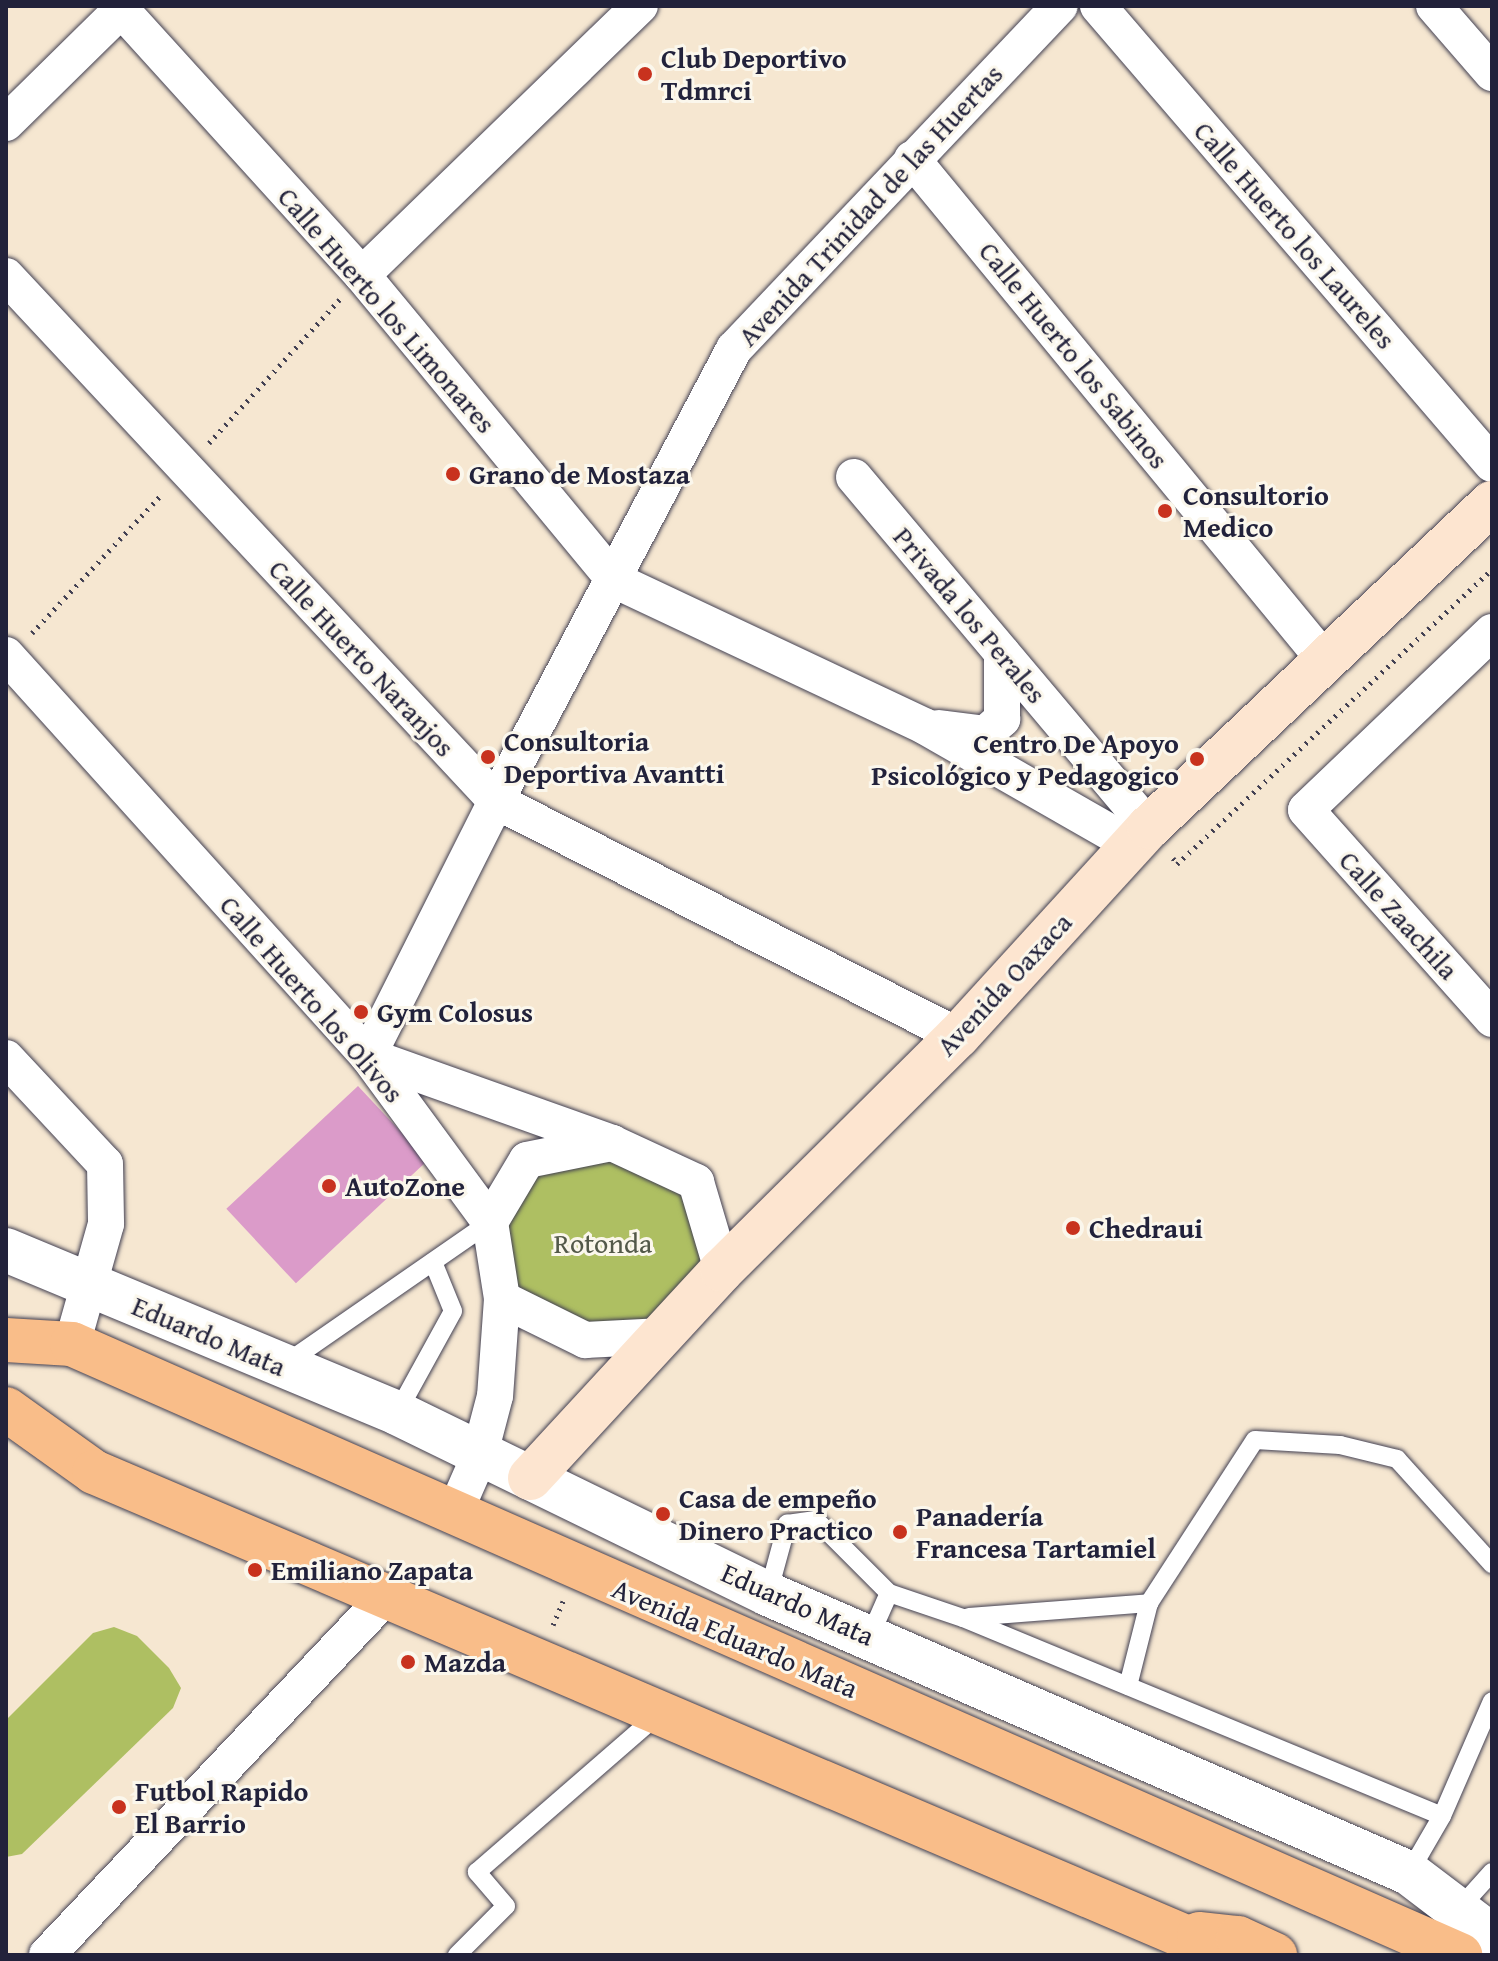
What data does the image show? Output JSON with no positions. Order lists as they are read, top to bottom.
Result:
{
  "streets": {
    "main road": ["Avenida Oaxaca", "Avenida Eduardo Mata"],
    "street": [
      "Avenida Trinidad de las Huertas",
      "Calle Huerto los Laureles",
      "Calle Huerto los Limonares",
      "Calle Huerto los Sabinos",
      "Privada los Perales",
      "Calle Huerto Naranjos",
      "Calle Zaachila",
      "Calle Huerto los Olivos",
      "Eduardo Mata"
    ]
  },
  "crossings": [
    ["Avenida Trinidad de las Huertas", "Calle Huerto los Limonares"],
    ["Avenida Trinidad de las Huertas", "Calle Huerto los Sabinos"],
    ["Avenida Trinidad de las Huertas", "Calle Huerto Naranjos"],
    ["Avenida Trinidad de las Huertas", "Calle Huerto los Olivos"],
    ["Calle Huerto los Limonares", "Privada los Perales"],
    ["Calle Huerto los Limonares", "Avenida Oaxaca"],
    ["Calle Huerto los Sabinos", "Avenida Oaxaca"],
    ["Privada los Perales", "Avenida Oaxaca"],
    ["Calle Huerto Naranjos", "Avenida Oaxaca"],
    ["Avenida Oaxaca", "Calle Huerto los Olivos"],
    ["Avenida Oaxaca", "Eduardo Mata"],
    ["Calle Huerto los Olivos", "Eduardo Mata"],
    ["Calle Huerto los Olivos", "Avenida Eduardo Mata"],
    ["Eduardo Mata", "Avenida Eduardo Mata"]
  ],
  "parks": ["Rotonda"],
  "places": [
    "Club Deportivo Tdmrci",
    "Grano de Mostaza",
    "Consultorio Medico",
    "Consultoria Deportiva Avantti",
    "Centro De Apoyo Psicológico y Pedagogico",
    "Gym Colosus",
    "AutoZone",
    "Chedraui",
    "Casa de empeño Dinero Practico",
    "Panadería Francesa Tartamiel",
    "Emiliano Zapata",
    "Mazda",
    "Futbol Rapido El Barrio"
  ]
}
